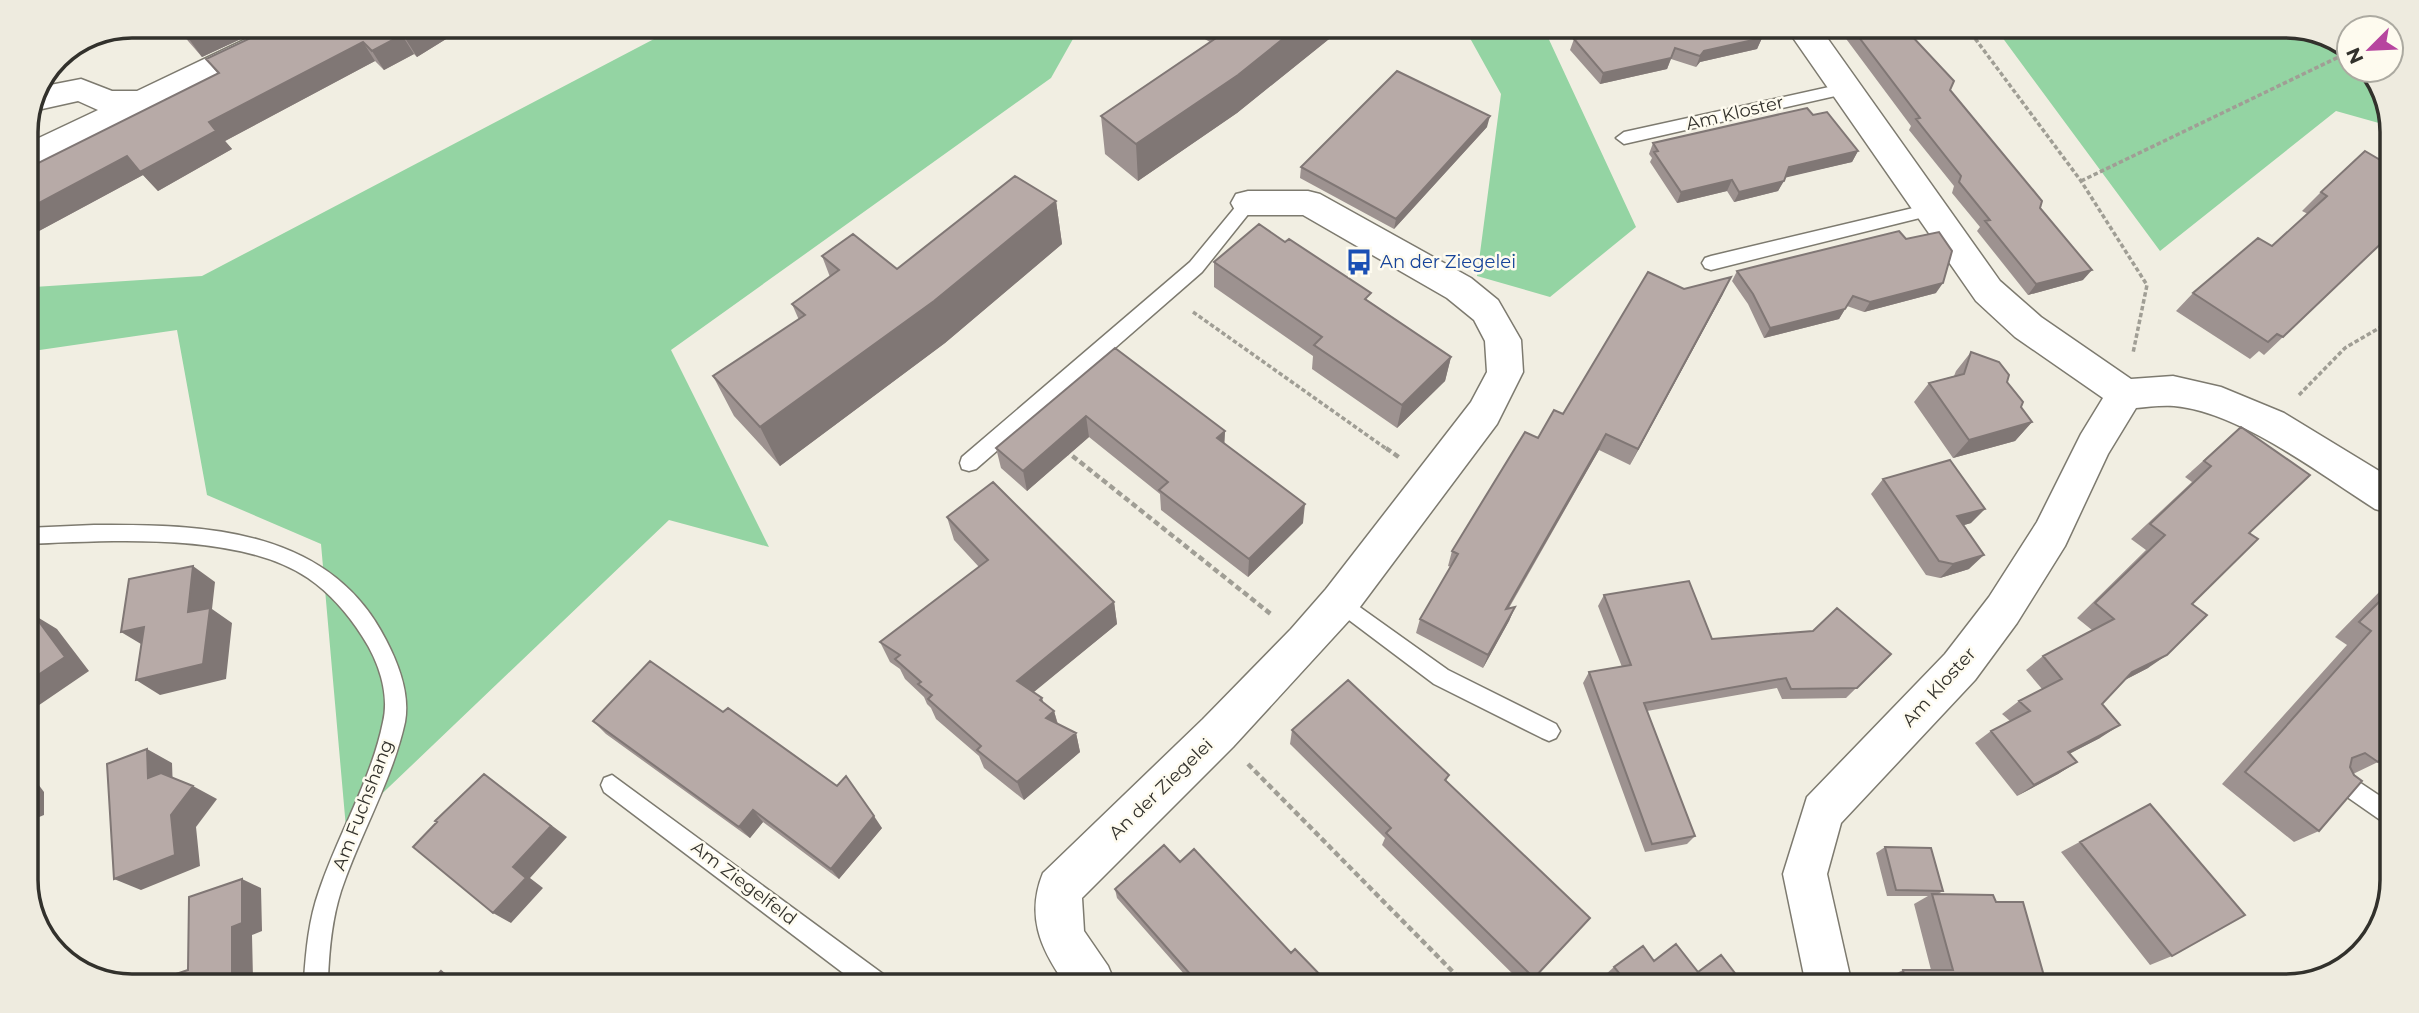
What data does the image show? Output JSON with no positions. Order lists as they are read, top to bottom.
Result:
{
  "streets": {
    "street": ["Am Kloster", "An der Ziegelei"],
    "lane": ["Am Fuchshang", "Am Ziegelfeld"]
  },
  "places": {
    "bus stop": ["An der Ziegelei"]
  },
  "north": "bottom left"
}
